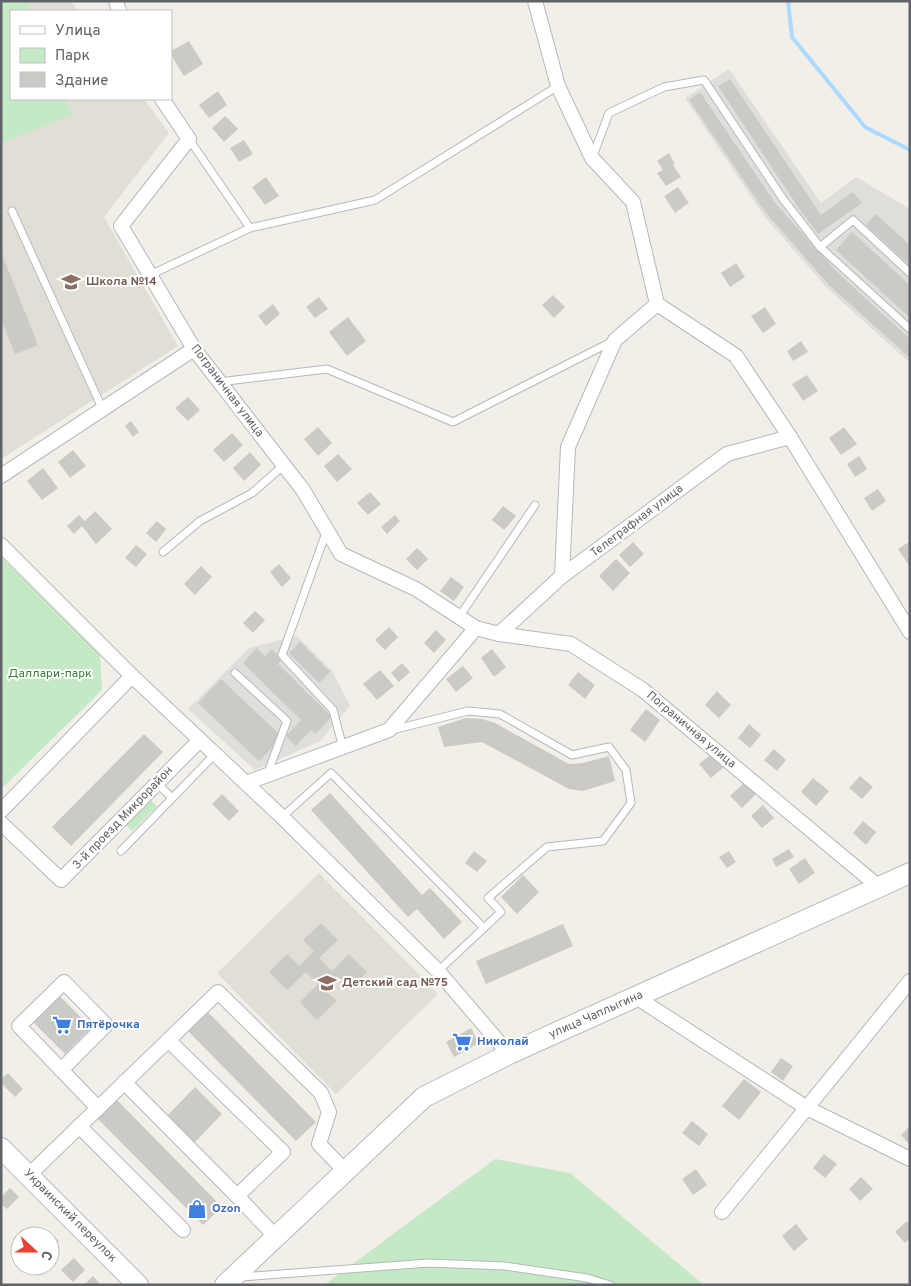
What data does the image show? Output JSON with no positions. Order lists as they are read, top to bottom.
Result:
{
  "streets": {
    "main road": ["улица Чаплыгина", "Украинский переулок"],
    "street": ["Пограничная улица", "Телеграфная улица", "3-й проезд Микрорайон"]
  },
  "crossings": [
    ["Пограничная улица", "Телеграфная улица"],
    ["Пограничная улица", "улица Чаплыгина"]
  ],
  "parks": ["Даллари-парк"],
  "places": {
    "school or university": ["Школа №14", "Детский сад №75"],
    "supermarket": ["Пятёрочка", "Николай"],
    "shop": ["Ozon"]
  },
  "legend": ["Улица", "Парк", "Здание"],
  "north": "right"
}
